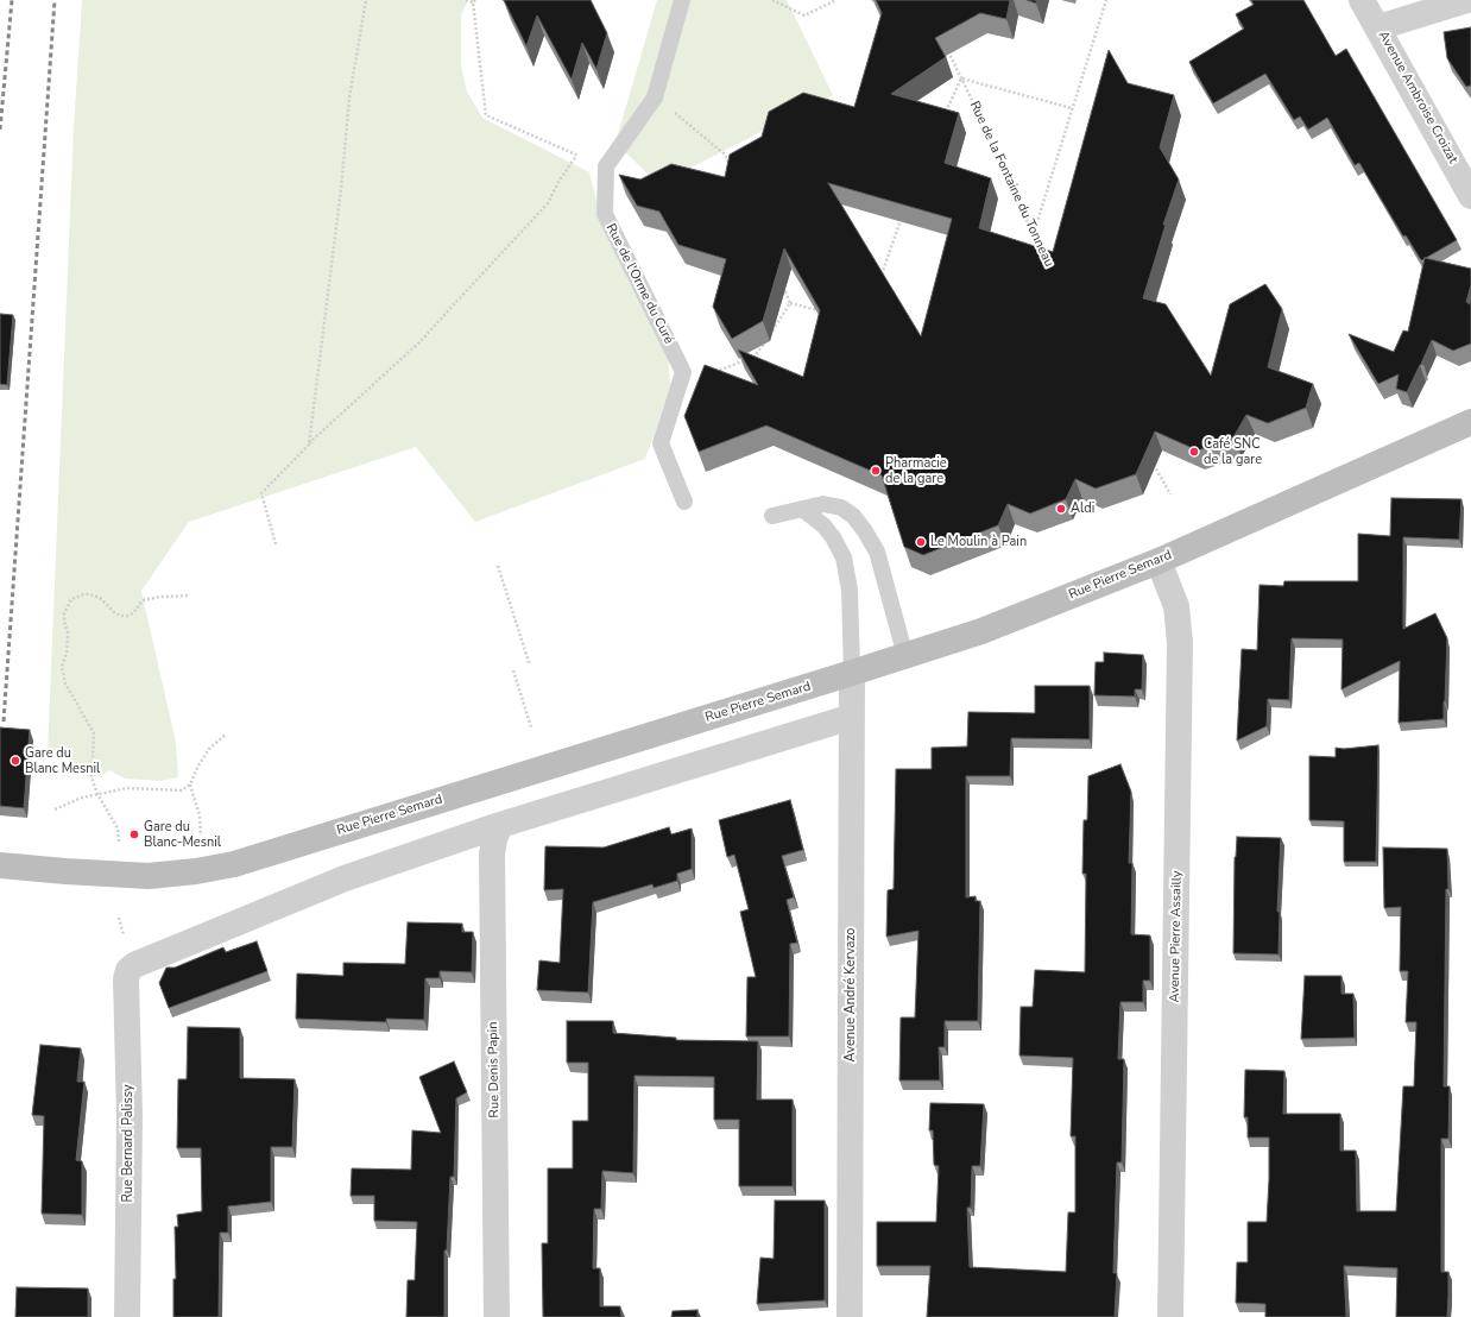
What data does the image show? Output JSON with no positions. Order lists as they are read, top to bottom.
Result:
{
  "streets": {
    "main road": ["Rue Pierre Semard"],
    "street": [
      "Avenue Ambroise Croizat",
      "Avenue Pierre Assailly",
      "Avenue André Kervazo",
      "Rue Denis Papin",
      "Rue Bernard Palissy"
    ],
    "lane": ["Rue de l'Orme du Curé"],
    "path": ["Rue de la Fontaine du Tonneau"]
  },
  "crossings": [
    ["Rue Pierre Semard", "Avenue Pierre Assailly"],
    ["Rue Pierre Semard", "Avenue André Kervazo"],
    ["Rue Denis Papin", "Rue Bernard Palissy"]
  ],
  "places": [
    "Café SNC de la gare",
    "Pharmacie de la gare",
    "Aldi",
    "Le Moulin à Pain",
    "Gare du Blanc Mesnil",
    "Gare du Blanc-Mesnil"
  ]
}
